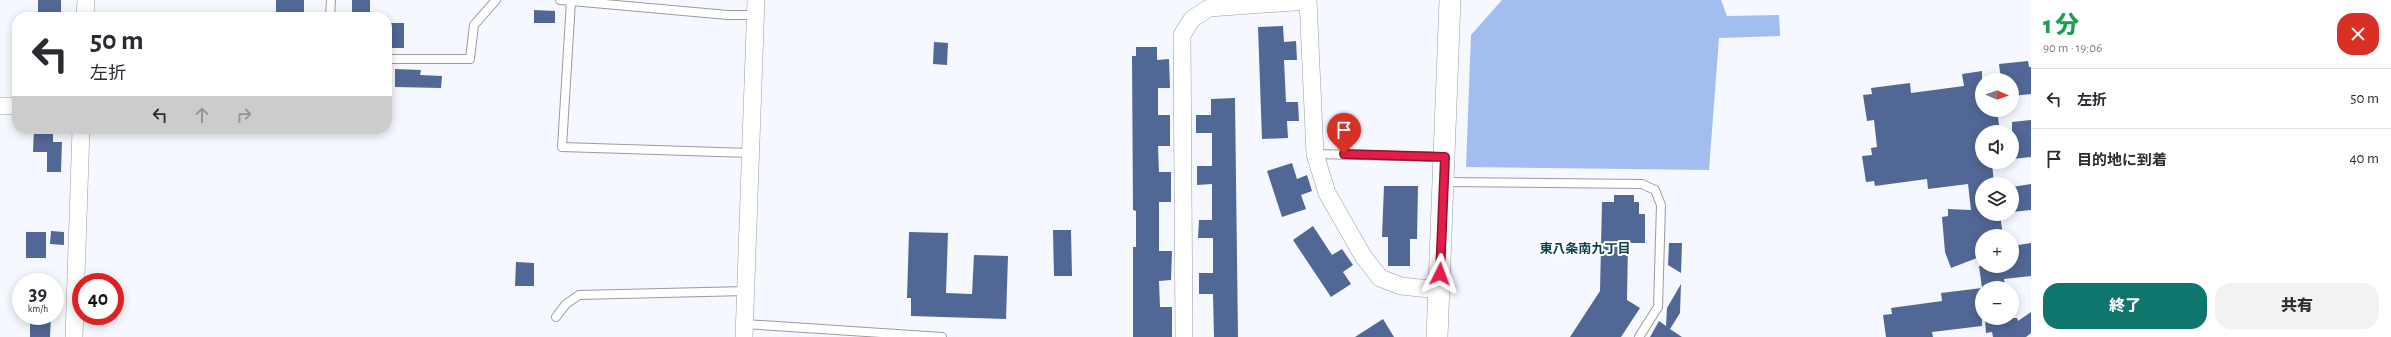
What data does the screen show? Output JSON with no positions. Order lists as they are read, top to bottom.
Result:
{
  "districts": ["東八条南九丁目"],
  "north": "right",
  "page": {
    "heading": ["1 分", "90 m · 19:06"],
    "turn": ["50 m", "左折"],
    "list": [
      {
        "name": "左折",
        "value": "50 m"
      },
      {
        "name": "目的地に到着",
        "value": "40 m"
      }
    ],
    "map_buttons": ["+", "−"],
    "speed": "39 km/h",
    "limit": "40",
    "buttons": ["終了", "共有"]
  }
}
